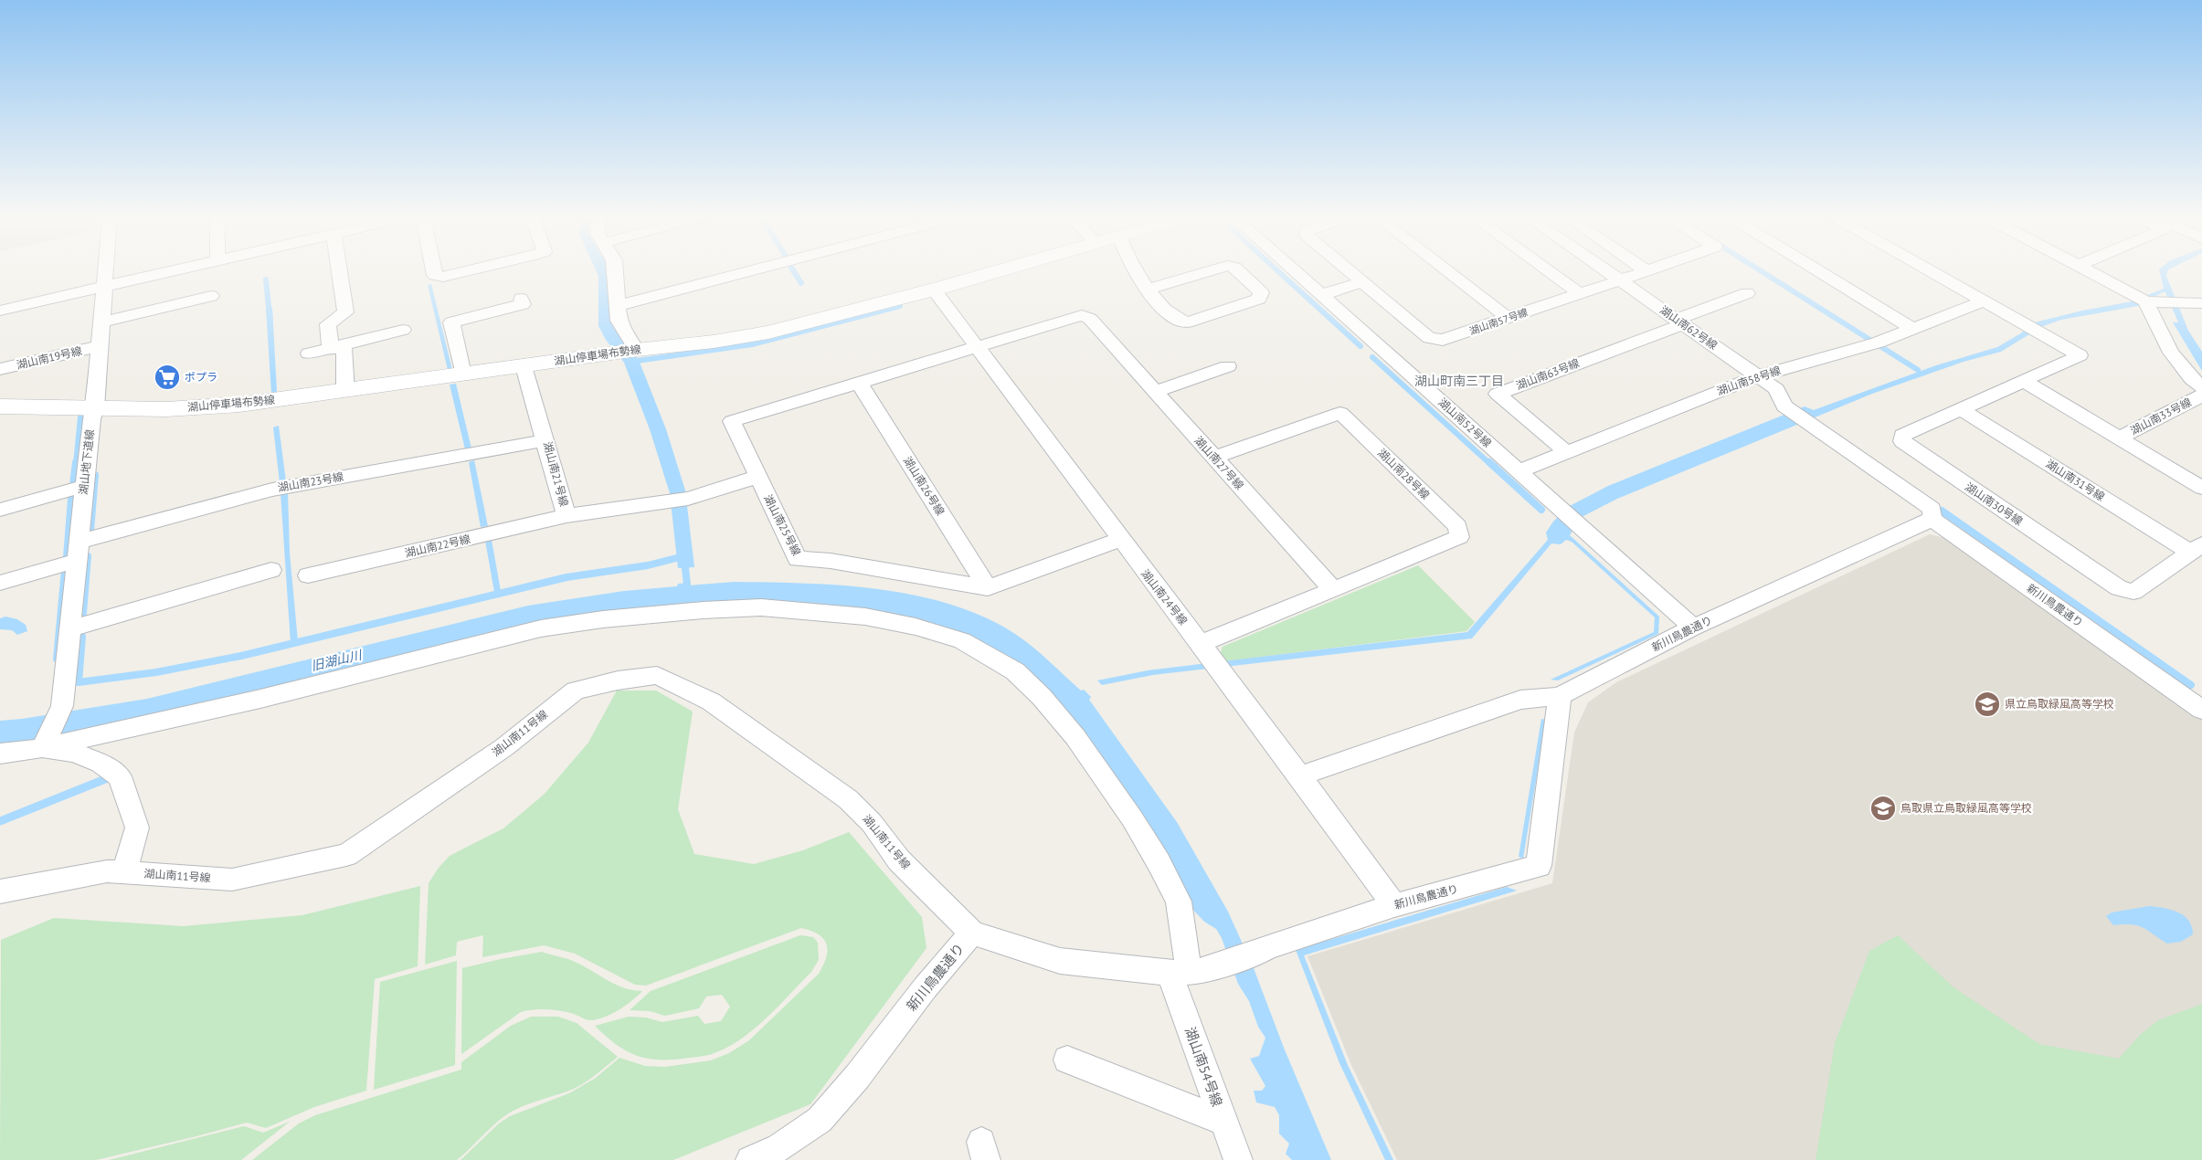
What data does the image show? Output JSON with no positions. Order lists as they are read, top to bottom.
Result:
{
  "streets": {
    "main road": ["湖山停車場布勢線"],
    "street": [
      "湖山南57号線",
      "湖山南62号線",
      "湖山南19号線",
      "湖山南63号線",
      "湖山南58号線",
      "湖山南33号線",
      "湖山南52号線",
      "湖山地下道線",
      "湖山南27号線",
      "湖山南21号線",
      "湖山南28号線",
      "湖山南31号線",
      "湖山南23号線",
      "湖山南26号線",
      "湖山南30号線",
      "湖山南25号線",
      "湖山南22号線",
      "湖山南24号線",
      "新川鳥農通り",
      "湖山南11号線",
      "湖山南54号線"
    ]
  },
  "crossings": [
    ["湖山南57号線", "湖山南62号線"],
    ["湖山南62号線", "湖山南63号線"],
    ["湖山南62号線", "湖山南58号線"],
    ["湖山南62号線", "新川鳥農通り"],
    ["湖山停車場布勢線", "湖山地下道線"],
    ["湖山停車場布勢線", "湖山南21号線"],
    ["湖山停車場布勢線", "湖山南24号線"],
    ["湖山南19号線", "湖山地下道線"],
    ["湖山南63号線", "湖山南58号線"],
    ["湖山南58号線", "湖山南52号線"],
    ["湖山南58号線", "湖山南30号線"],
    ["湖山南52号線", "新川鳥農通り"],
    ["湖山地下道線", "湖山南23号線"],
    ["湖山地下道線", "湖山南54号線"],
    ["湖山南27号線", "湖山南28号線"],
    ["湖山南27号線", "湖山南25号線"],
    ["湖山南27号線", "湖山南24号線"],
    ["湖山南21号線", "湖山南23号線"],
    ["湖山南21号線", "湖山南25号線"],
    ["湖山南21号線", "湖山南22号線"],
    ["湖山南31号線", "湖山南30号線"],
    ["湖山南26号線", "湖山南25号線"],
    ["湖山南25号線", "湖山南24号線"],
    ["湖山南24号線", "新川鳥農通り"],
    ["新川鳥農通り", "湖山南11号線"],
    ["新川鳥農通り", "湖山南54号線"]
  ],
  "districts": ["湖山町南三丁目"],
  "water": ["旧湖山川"],
  "places": {
    "supermarket": ["ポプラ"],
    "school or university": ["県立鳥取緑風高等学校", "鳥取県立鳥取緑風高等学校"]
  }
}
